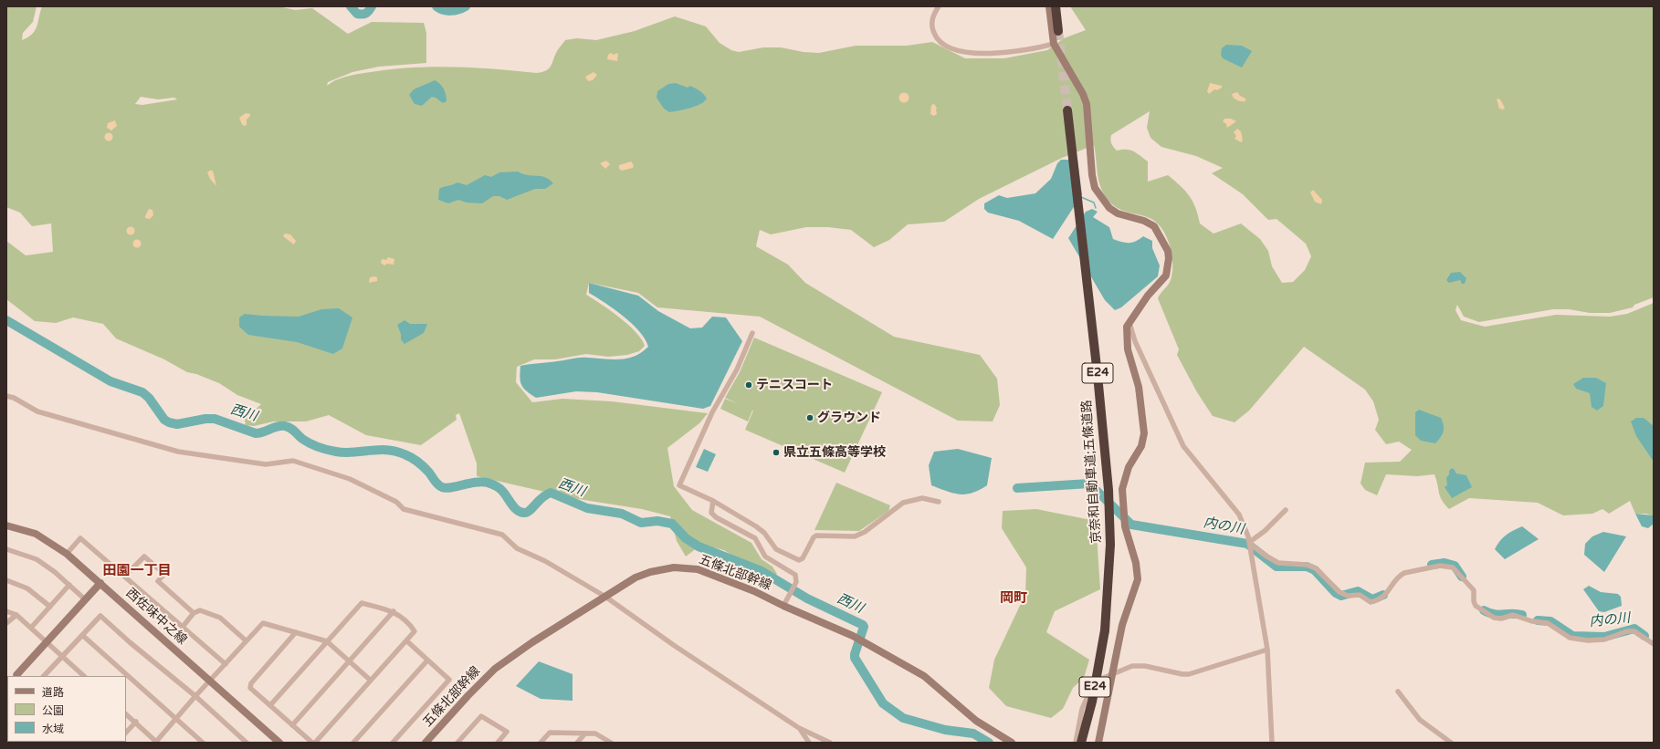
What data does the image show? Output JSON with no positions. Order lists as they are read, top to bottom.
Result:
{
  "streets": {
    "highway": ["E24", "京奈和自動車道;五條道路"],
    "street": ["五條北部幹線", "西佐味中之線"]
  },
  "districts": ["田園一丁目", "岡町"],
  "water": ["西川", "内の川"],
  "places": ["テニスコート", "グラウンド", "県立五條高等学校"],
  "legend": ["道路", "公園", "水域"]
}
